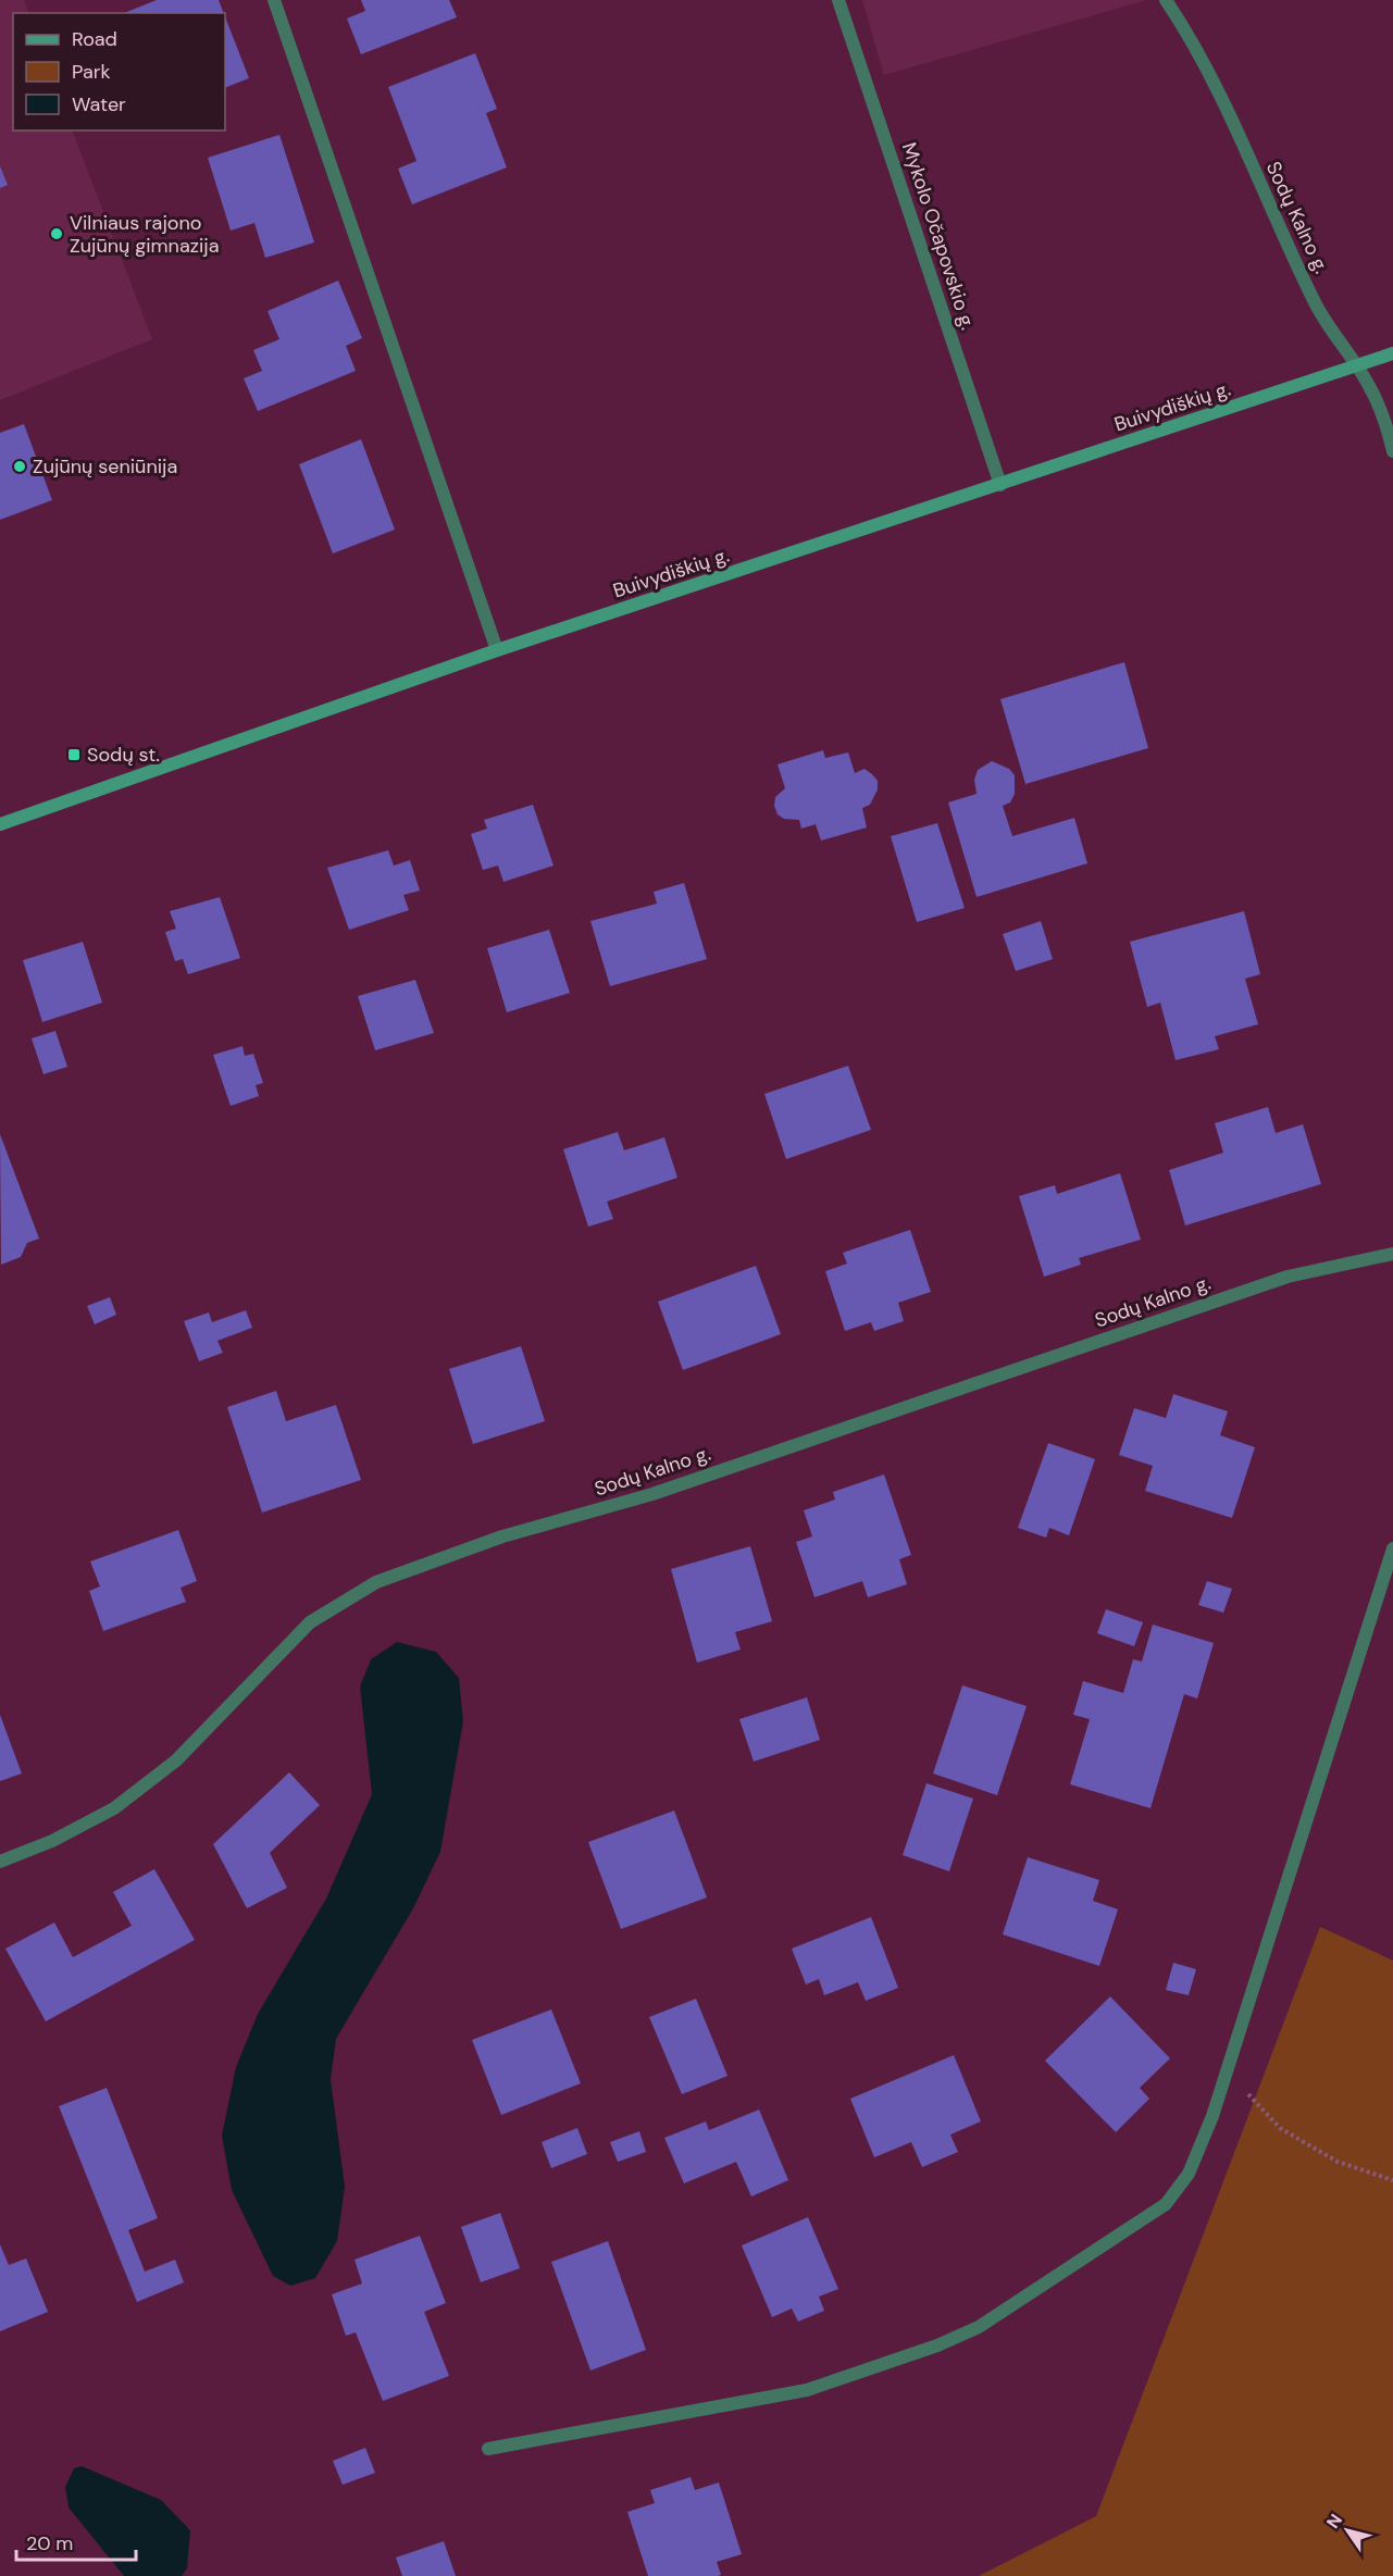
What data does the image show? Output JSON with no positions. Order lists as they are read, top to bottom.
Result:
{
  "streets": {
    "main road": ["Buivydiškių g."],
    "street": ["Sodų Kalno g.", "Mykolo Očapovskio g."]
  },
  "crossings": [
    ["Sodų Kalno g.", "Buivydiškių g."],
    ["Mykolo Očapovskio g.", "Buivydiškių g."]
  ],
  "places": {
    "other": ["Vilniaus rajono Zujūnų gimnazija", "Zujūnų seniūnija"],
    "transit": ["Sodų st."]
  },
  "legend": ["Road", "Park", "Water"],
  "scale_bar": "20 m",
  "north": "top left"
}
